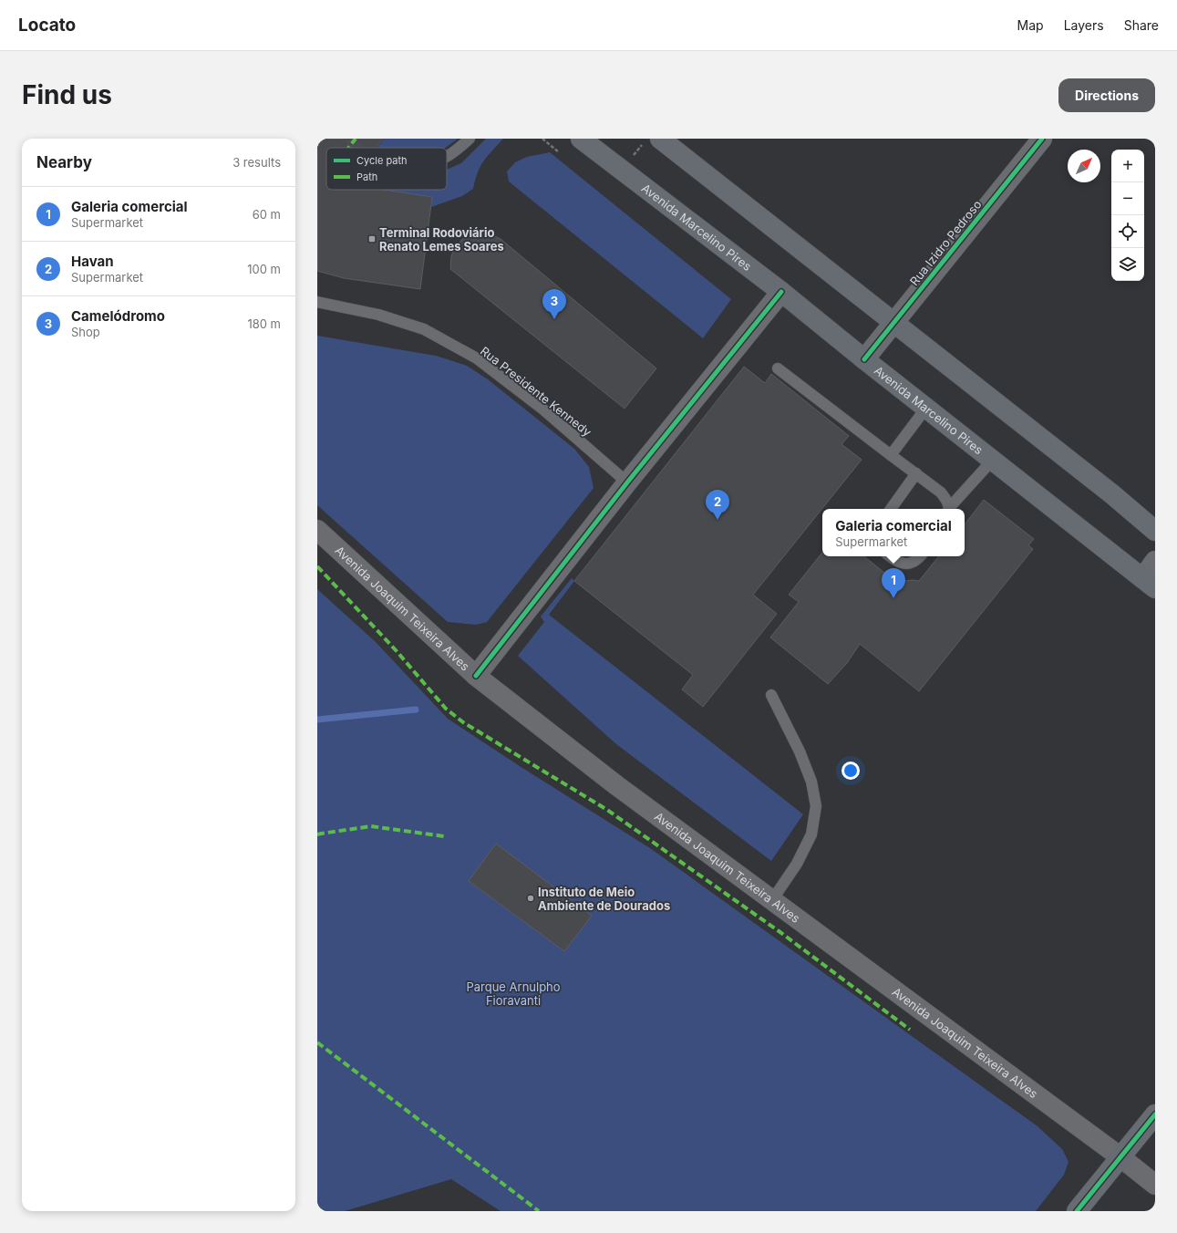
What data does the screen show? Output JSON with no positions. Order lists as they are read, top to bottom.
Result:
{
  "streets": {
    "main road": ["Avenida Marcelino Pires", "Rua Izidro Pedroso", "Avenida Joaquim Teixeira Alves"],
    "lane": ["Rua Presidente Kennedy"]
  },
  "crossings": [
    ["Avenida Marcelino Pires", "Rua Izidro Pedroso"]
  ],
  "parks": ["Parque Arnulpho Fioravanti"],
  "places": {
    "transit": ["Terminal Rodoviário Renato Lemes Soares"],
    "other": ["Instituto de Meio Ambiente de Dourados"]
  },
  "legend": ["Cycle path", "Path"],
  "north": "top right",
  "page": {
    "header": "Locato",
    "nav": ["Map", "Layers", "Share"],
    "buttons": "Directions",
    "title": "Find us",
    "heading": ["Nearby", "3 results"],
    "map_buttons": ["+", "−"],
    "list": [
      {
        "mark": "1",
        "name": "Galeria comercial",
        "note": "Supermarket",
        "value": "60 m"
      },
      {
        "mark": "2",
        "name": "Havan",
        "note": "Supermarket",
        "value": "100 m"
      },
      {
        "mark": "3",
        "name": "Camelódromo",
        "note": "Shop",
        "value": "180 m"
      }
    ],
    "pins": ["3", "2", "1"],
    "popup": ["Galeria comercial", "Supermarket"]
  }
}
